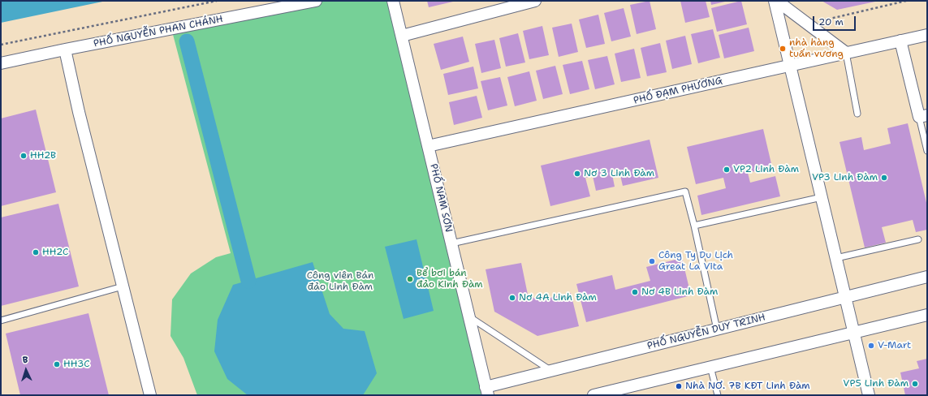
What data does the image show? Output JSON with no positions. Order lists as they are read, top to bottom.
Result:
{
  "streets": {
    "street": [
      "PHỐ NGUYỄN PHAN CHÁNH",
      "PHỐ ĐẠM PHƯƠNG",
      "PHỐ NAM SƠN",
      "PHỐ NGUYỄN DUY TRINH"
    ]
  },
  "crossings": [
    ["PHỐ ĐẠM PHƯƠNG", "PHỐ NAM SƠN"],
    ["PHỐ NAM SƠN", "PHỐ NGUYỄN DUY TRINH"]
  ],
  "parks": ["Công viên Bán đảo Linh Đàm"],
  "places": [
    "nhà hàng tuấn vương",
    "HH2B",
    "VP2 Linh Đàm",
    "Nơ 3 Linh Đàm",
    "VP3 Linh Đàm",
    "HH2C",
    "Công Ty Du Lịch Great La Vita",
    "Bể bơi bán đảo Kinh Đàm",
    "Nơ 4B Linh Đàm",
    "Nơ 4A Linh Đàm",
    "V-Mart",
    "HH3C",
    "VP5 Linh Đàm",
    "Nhà NƠ. 7B KĐT Linh Đàm"
  ],
  "scale_bar": "20 m",
  "north": "top"
}
